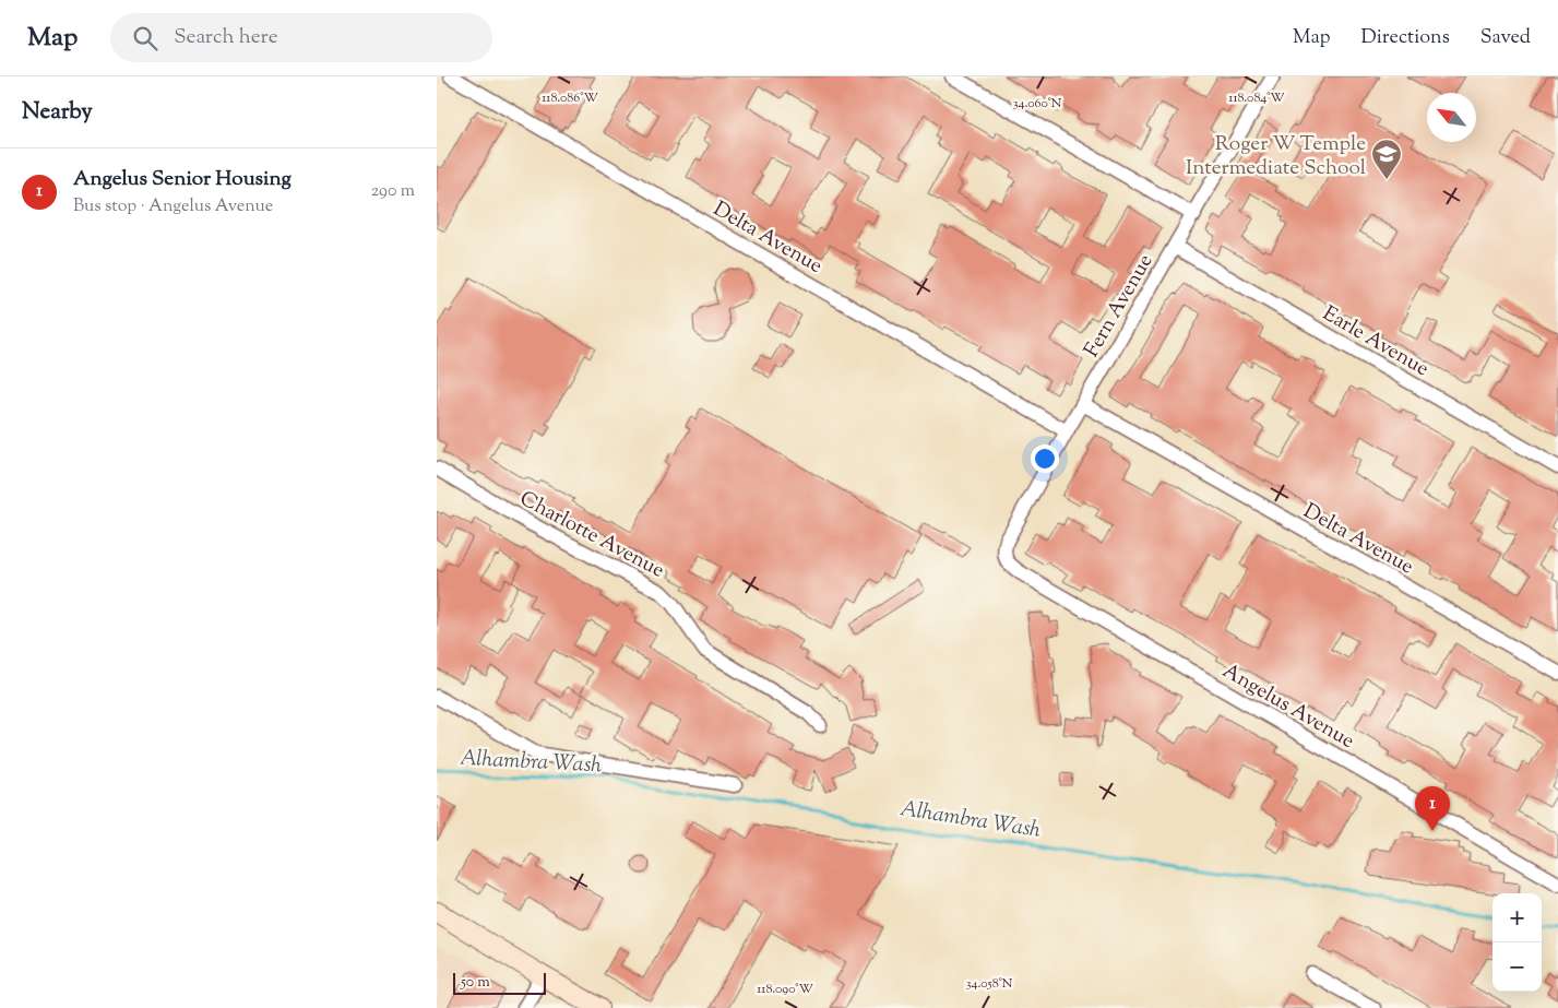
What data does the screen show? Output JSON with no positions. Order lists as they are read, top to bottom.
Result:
{
  "streets": {
    "street": [
      "Delta Avenue",
      "Fern Avenue",
      "Earle Avenue",
      "Charlotte Avenue",
      "Angelus Avenue"
    ]
  },
  "crossings": [
    ["Delta Avenue", "Fern Avenue"],
    ["Fern Avenue", "Earle Avenue"],
    ["Fern Avenue", "Angelus Avenue"]
  ],
  "water": ["Alhambra Wash"],
  "places": {
    "school or university": ["Roger W Temple Intermediate School"]
  },
  "scale_bar": "50 m",
  "north": "top left",
  "page": {
    "header": "Map",
    "search": "Search here",
    "nav": ["Map", "Directions", "Saved"],
    "heading": "Nearby",
    "list": [
      {
        "mark": "1",
        "name": "Angelus Senior Housing",
        "note": "Bus stop · Angelus Avenue",
        "value": "290 m"
      }
    ],
    "pins": "1",
    "map_buttons": ["+", "−"],
    "scale": "50 m"
  },
  "coordinates": [
    "118.086°W",
    "118.084°W",
    "34.060°N",
    "34.058°N",
    "118.090°W"
  ]
}
